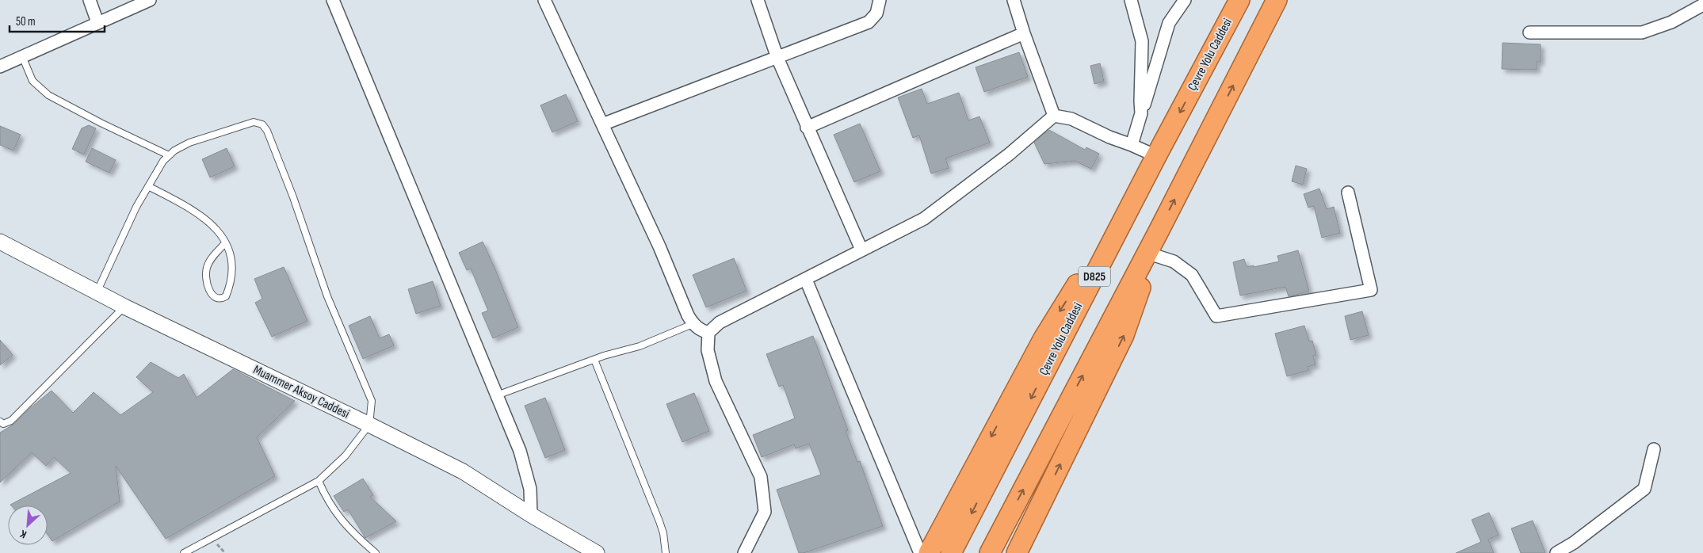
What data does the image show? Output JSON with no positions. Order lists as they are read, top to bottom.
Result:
{
  "streets": {
    "highway": ["Çevre Yolu Caddesi", "D825"],
    "street": ["Muammer Aksoy Caddesi"]
  },
  "scale_bar": "50 m",
  "north": "bottom left"
}
